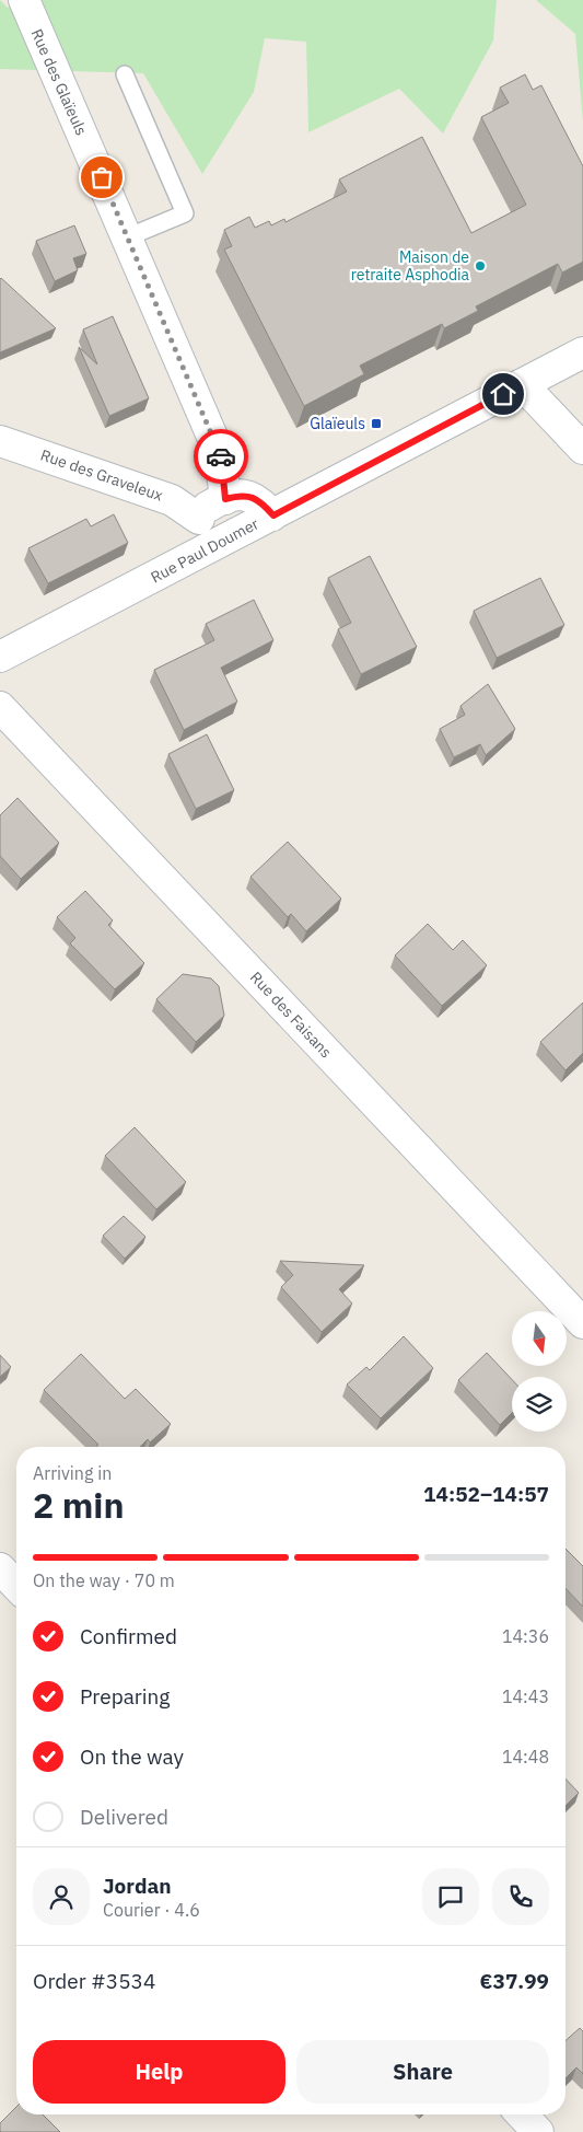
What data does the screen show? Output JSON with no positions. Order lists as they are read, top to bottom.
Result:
{
  "streets": {
    "street": [
      "Rue des Glaïeuls",
      "Rue des Graveleux",
      "Rue Paul Doumer",
      "Rue des Faisans"
    ]
  },
  "places": {
    "other": ["Maison de retraite Asphodia"],
    "transit": ["Glaïeuls"]
  },
  "north": "bottom",
  "page": {
    "heading": ["2 min", "Arriving in", "14:52–14:57"],
    "panel": [
      "Jordan",
      "Courier · 4.6",
      "Order #3534",
      "€37.99"
    ],
    "bar": "On the way · 70 m",
    "list": [
      ["Confirmed", "14:36"],
      ["Preparing", "14:43"],
      ["On the way", "14:48"],
      "Delivered"
    ],
    "buttons": ["Help", "Share"]
  }
}
